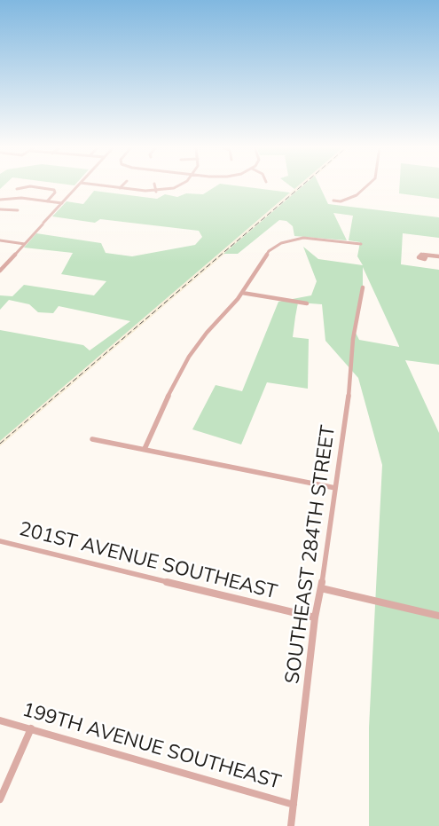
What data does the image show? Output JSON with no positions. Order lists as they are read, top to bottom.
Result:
{
  "streets": {
    "street": ["SOUTHEAST 284TH STREET", "201ST AVENUE SOUTHEAST", "199TH AVENUE SOUTHEAST"]
  },
  "crossings": [
    ["SOUTHEAST 284TH STREET", "201ST AVENUE SOUTHEAST"],
    ["SOUTHEAST 284TH STREET", "199TH AVENUE SOUTHEAST"]
  ]
}
